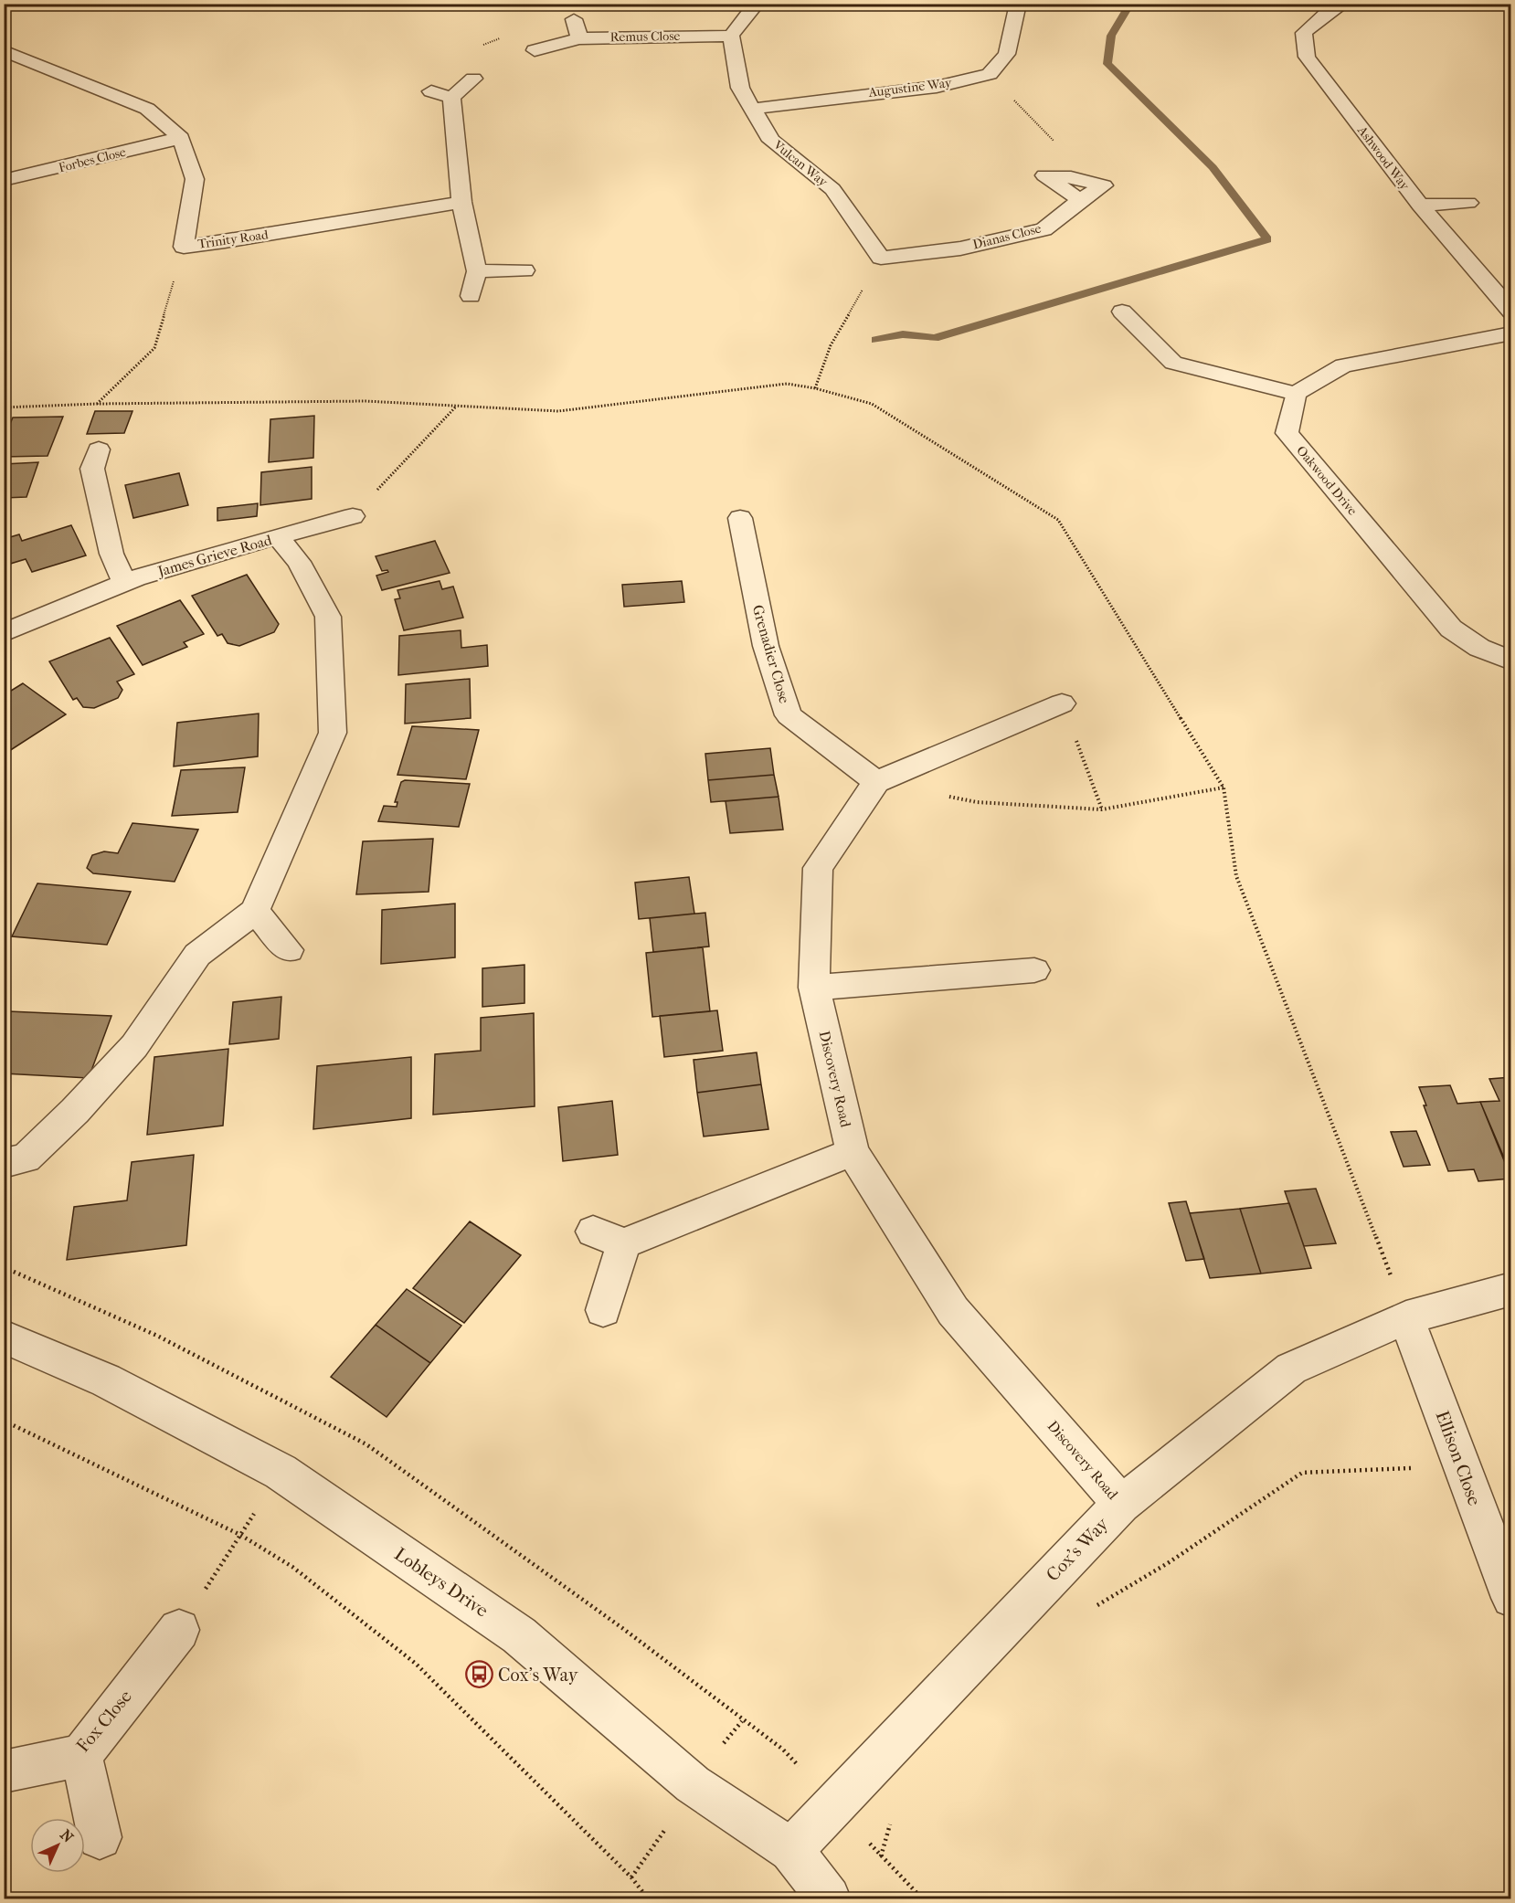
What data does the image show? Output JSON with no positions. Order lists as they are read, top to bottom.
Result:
{
  "streets": {
    "street": [
      "Remus Close",
      "Augustine Way",
      "Ashwood Way",
      "Forbes Close",
      "Vulcan Way",
      "Dianas Close",
      "Trinity Road",
      "Oakwood Drive",
      "James Grieve Road",
      "Grenadier Close",
      "Discovery Road",
      "Ellison Close",
      "Cox's Way",
      "Lobleys Drive",
      "Fox Close"
    ]
  },
  "crossings": [
    ["Remus Close", "Vulcan Way"],
    ["Augustine Way", "Vulcan Way"],
    ["Forbes Close", "Trinity Road"],
    ["Vulcan Way", "Dianas Close"],
    ["Grenadier Close", "Discovery Road"],
    ["Discovery Road", "Cox's Way"],
    ["Ellison Close", "Cox's Way"],
    ["Cox's Way", "Lobleys Drive"]
  ],
  "places": {
    "bus stop": ["Cox's Way"]
  },
  "north": "top right"
}
